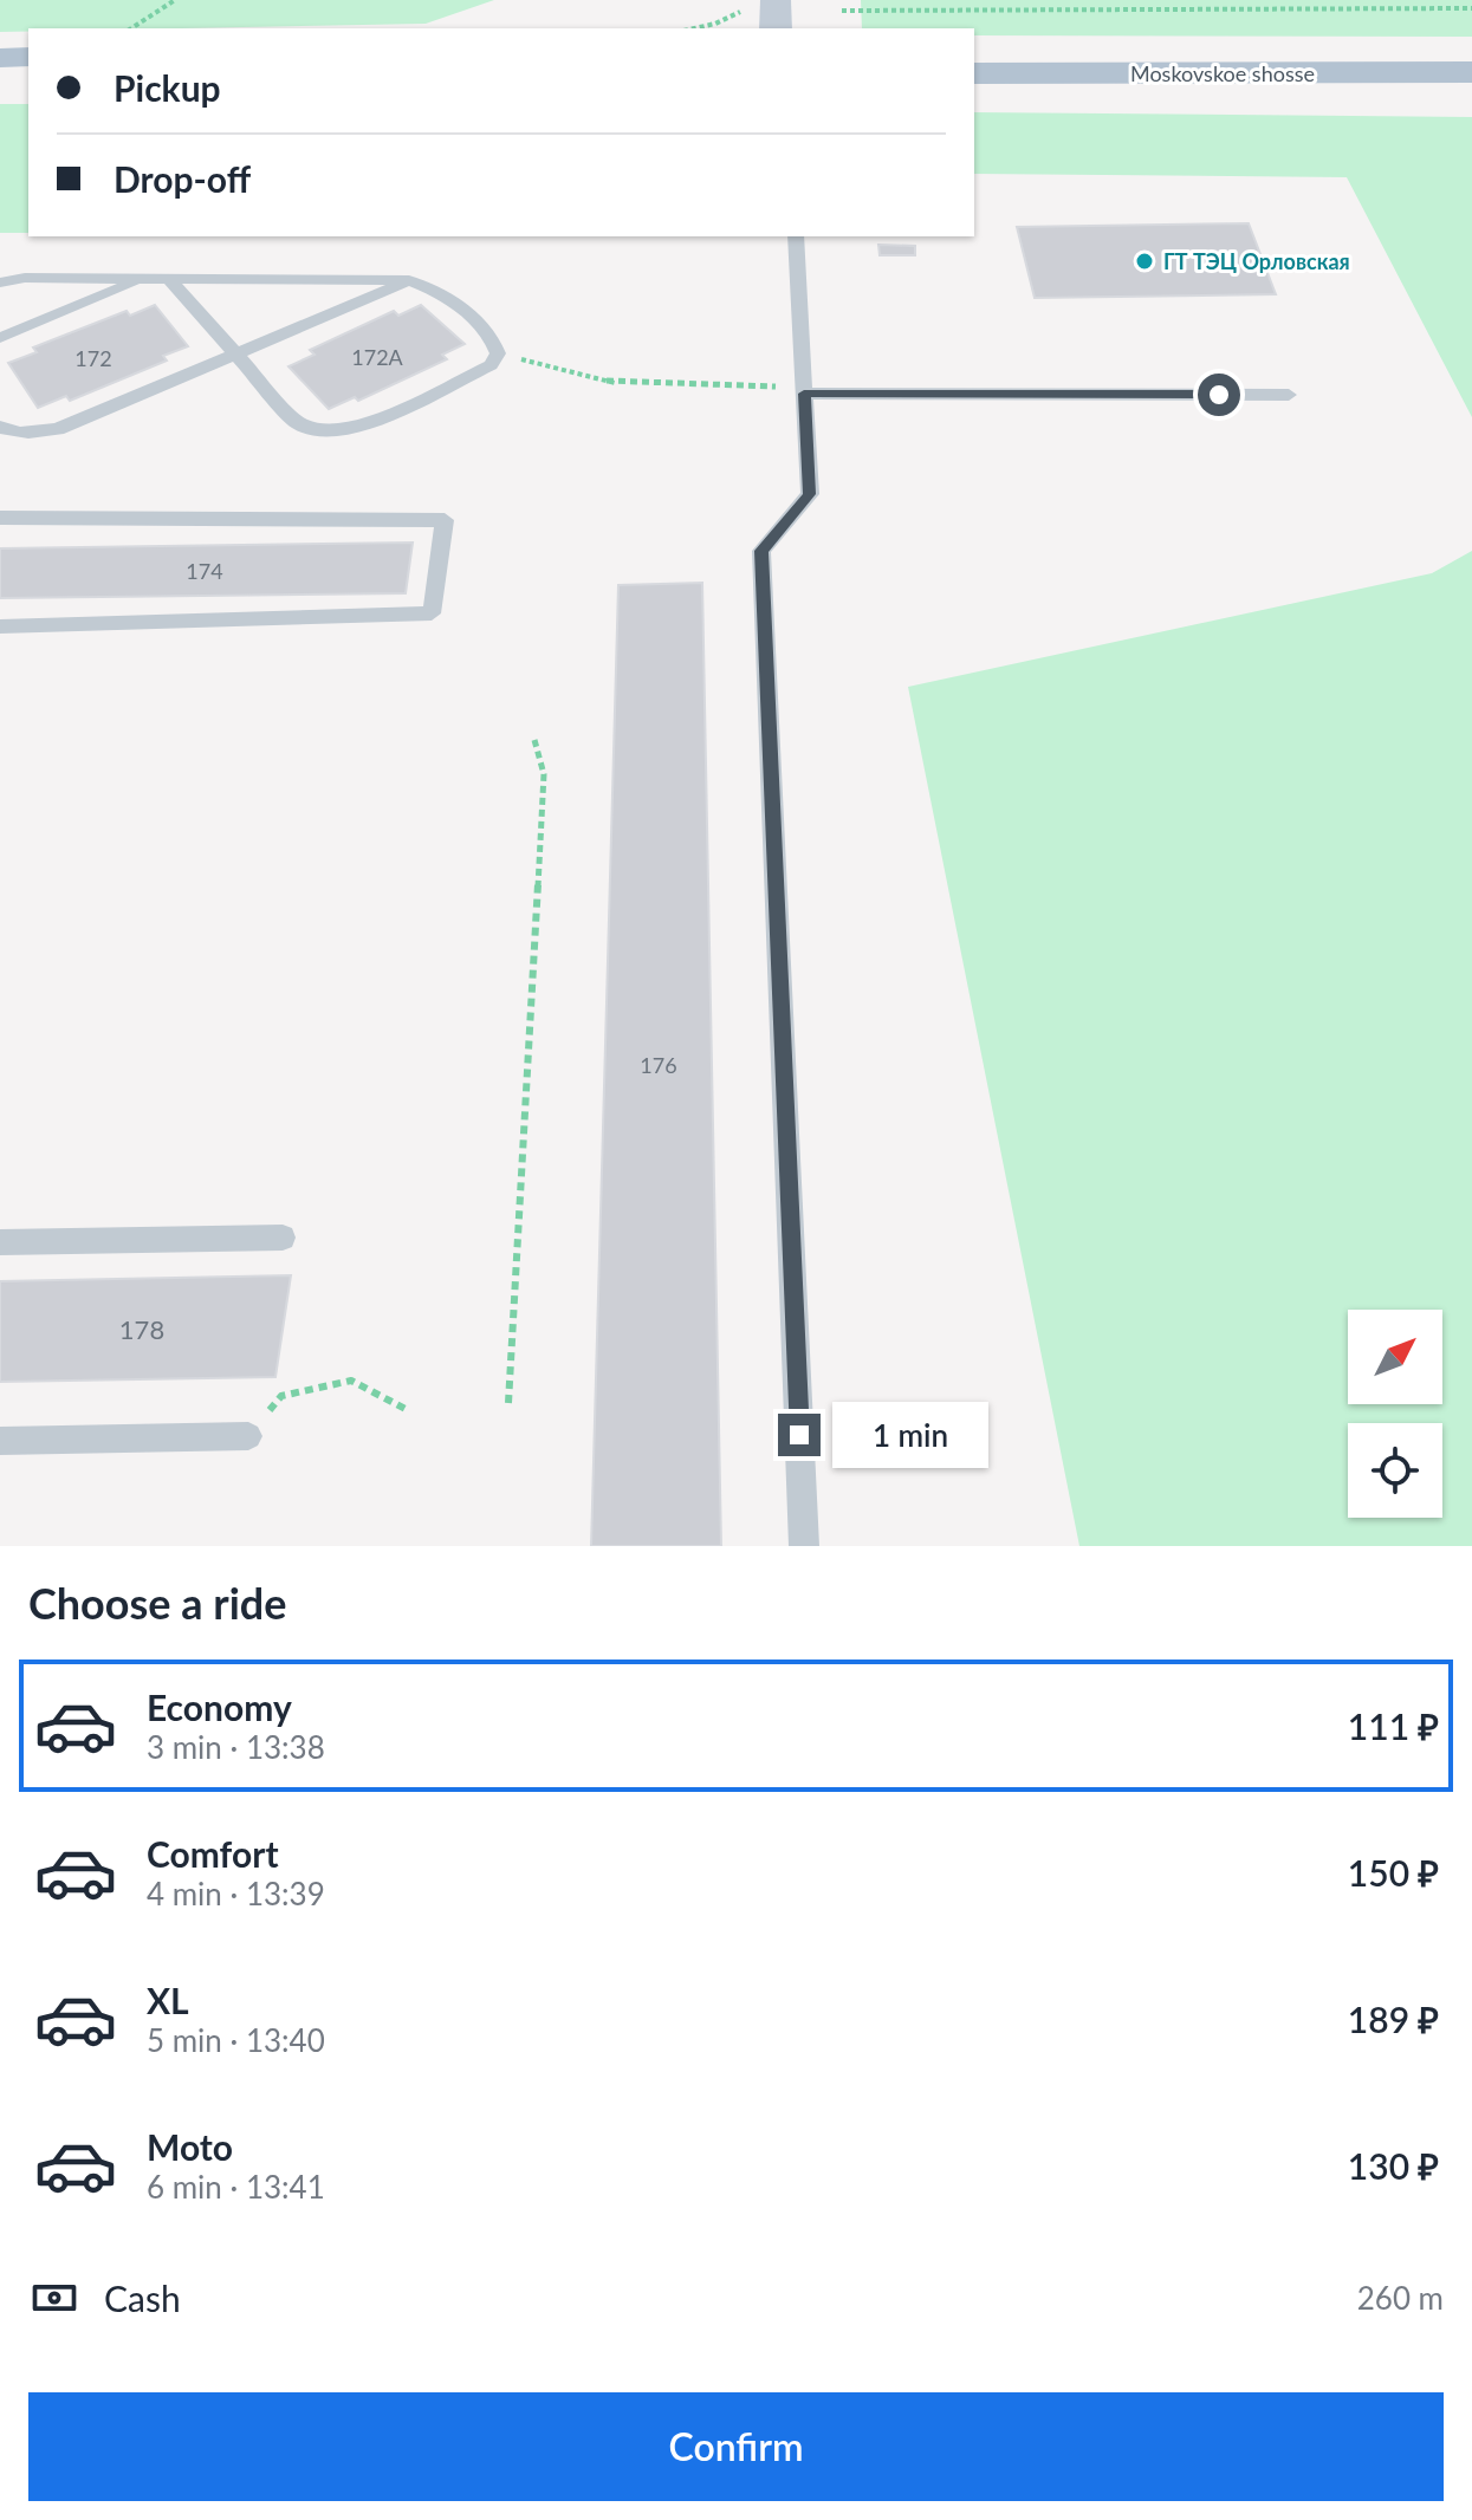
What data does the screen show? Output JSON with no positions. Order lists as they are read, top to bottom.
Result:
{
  "streets": {
    "main road": ["Moskovskoe shosse"]
  },
  "places": ["ГТ ТЭЦ Орловская"],
  "house_numbers": [
    "172А",
    "172",
    "174",
    "176",
    "178"
  ],
  "north": "top right",
  "page": {
    "banner": ["Pickup", "Drop-off"],
    "bubble": "1 min",
    "heading": "Choose a ride",
    "list": [
      {
        "name": "Economy",
        "note": "3 min · 13:38",
        "value": "111 ₽"
      },
      {
        "name": "Comfort",
        "note": "4 min · 13:39",
        "value": "150 ₽"
      },
      {
        "name": "XL",
        "note": "5 min · 13:40",
        "value": "189 ₽"
      },
      {
        "name": "Moto",
        "note": "6 min · 13:41",
        "value": "130 ₽"
      }
    ],
    "pay": ["Cash", "260 m"],
    "buttons": "Confirm"
  }
}
